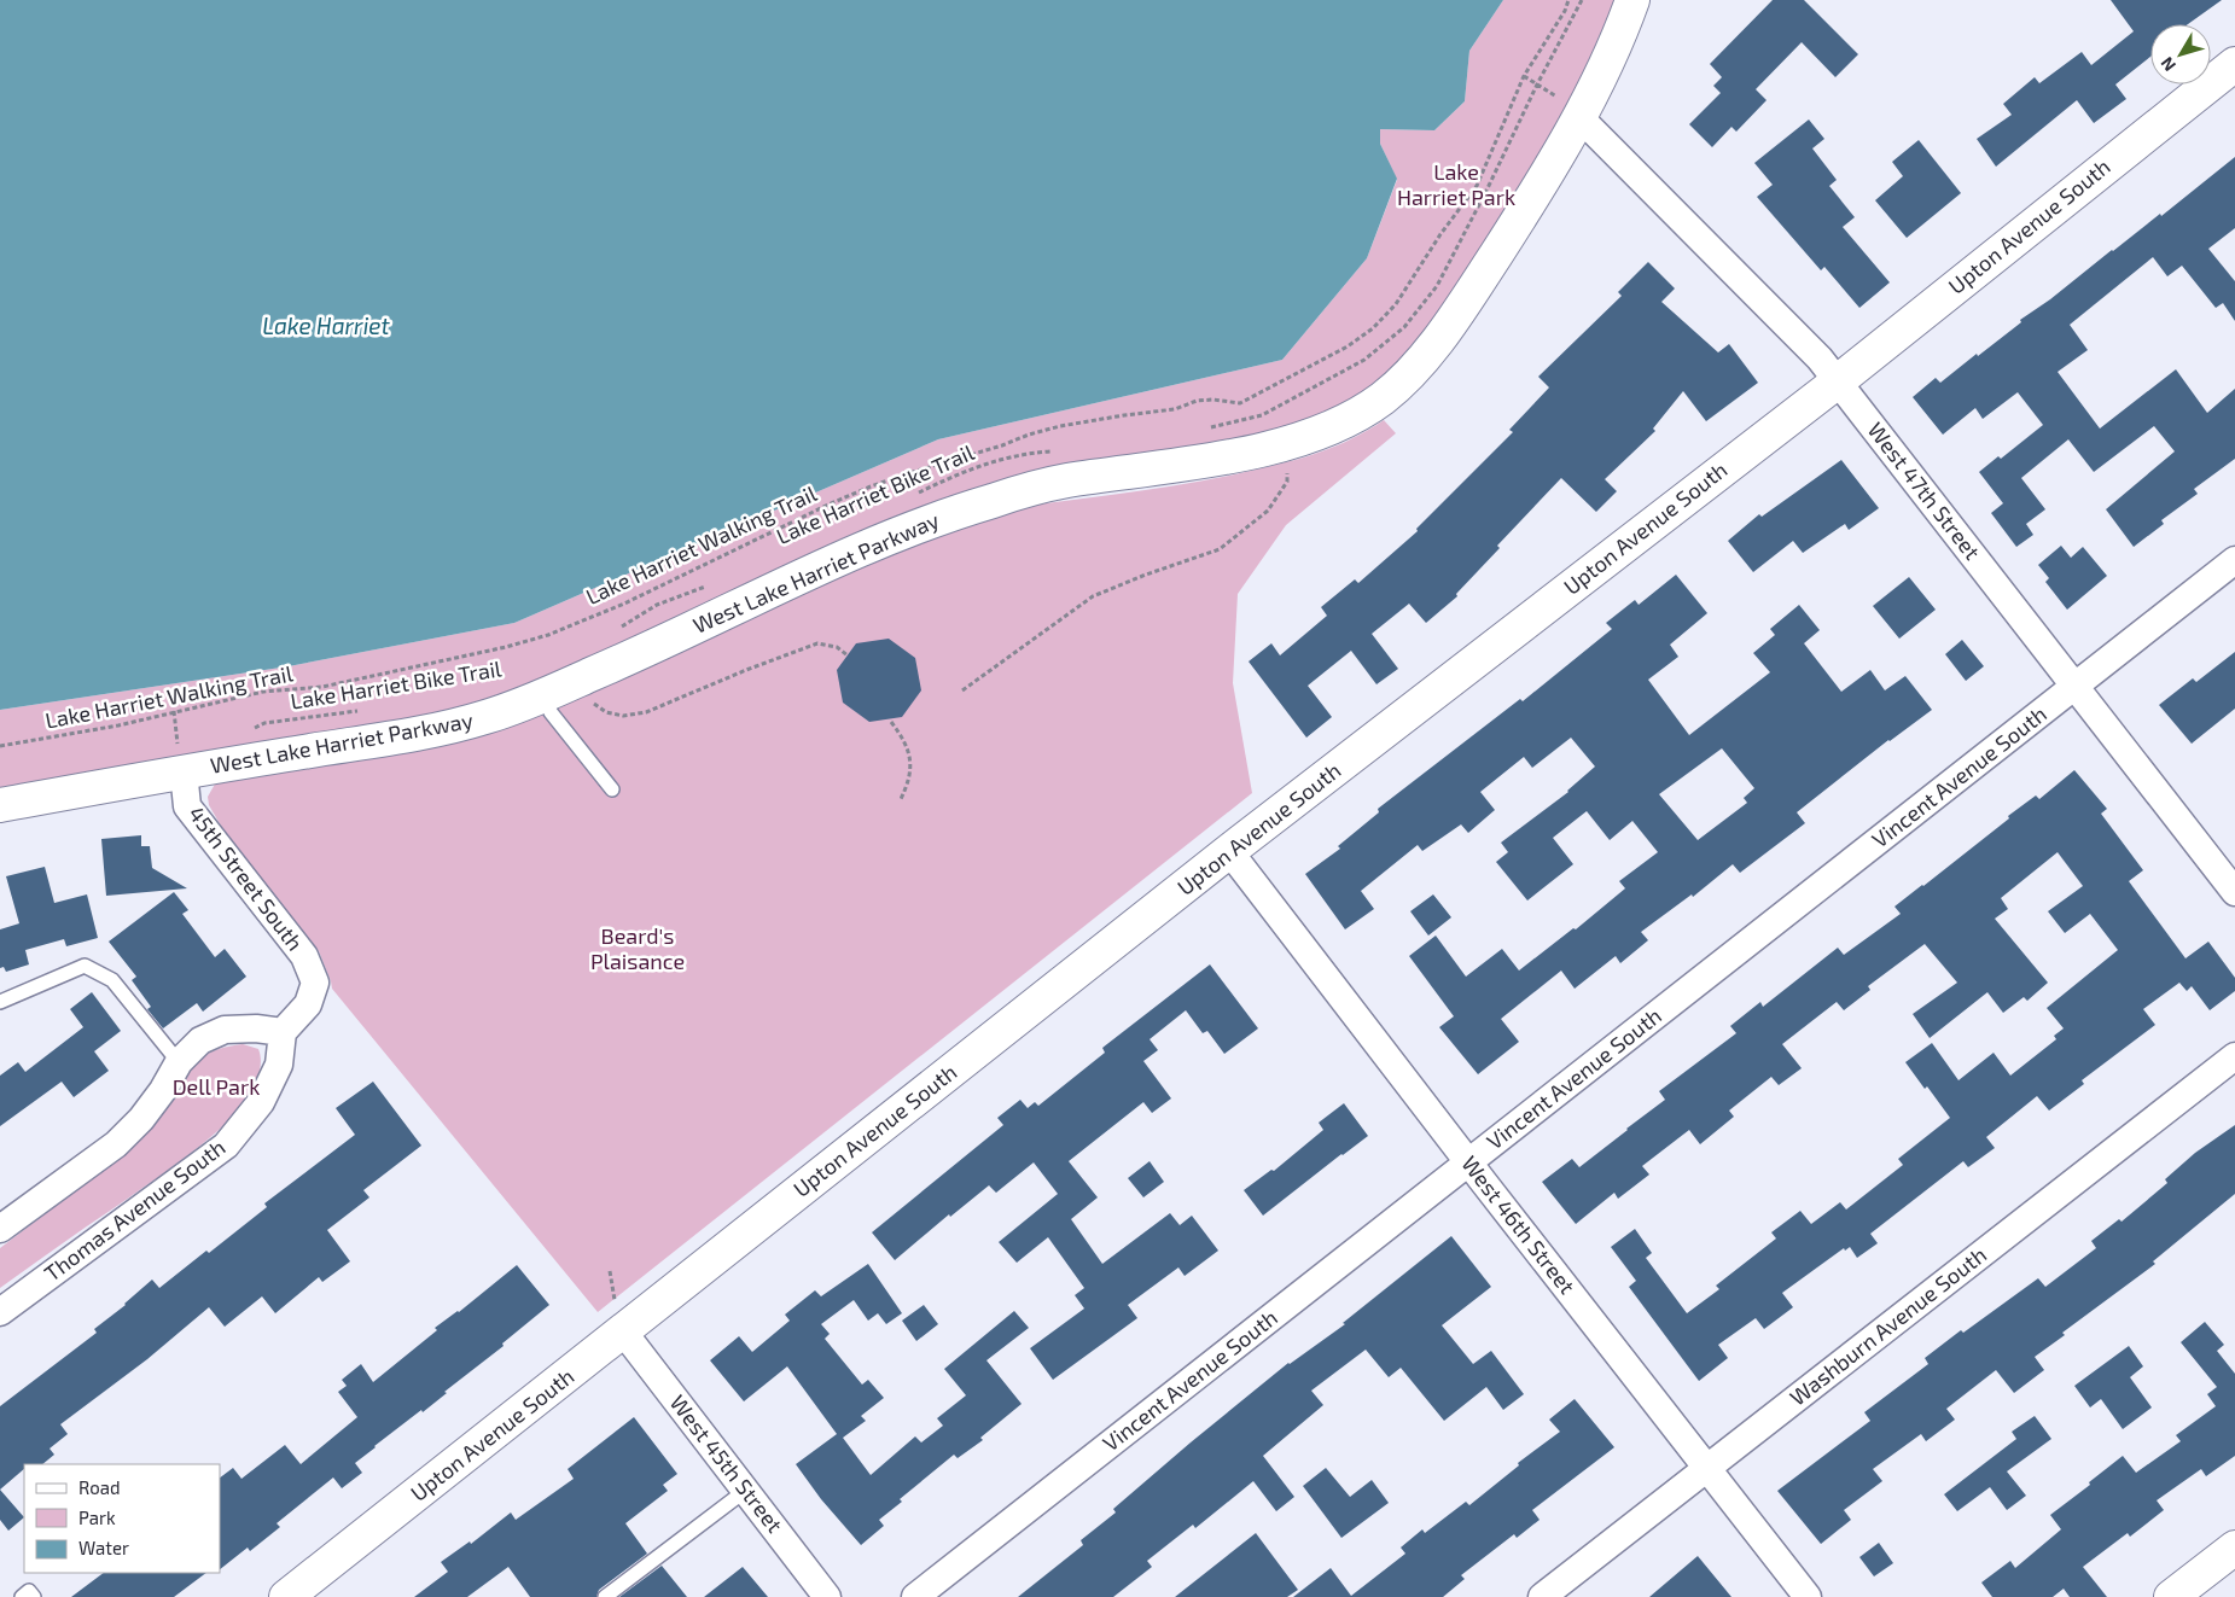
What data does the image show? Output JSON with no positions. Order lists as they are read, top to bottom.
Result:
{
  "streets": {
    "street": [
      "Upton Avenue South",
      "West 47th Street",
      "West Lake Harriet Parkway",
      "Vincent Avenue South",
      "45th Street South",
      "Thomas Avenue South",
      "West 46th Street",
      "Washburn Avenue South",
      "West 45th Street"
    ],
    "path": ["Lake Harriet Bike Trail", "Lake Harriet Walking Trail"]
  },
  "crossings": [
    ["Upton Avenue South", "West 47th Street"],
    ["Upton Avenue South", "West 46th Street"],
    ["Upton Avenue South", "West 45th Street"],
    ["West 47th Street", "West Lake Harriet Parkway"],
    ["West 47th Street", "Vincent Avenue South"],
    ["West Lake Harriet Parkway", "45th Street South"],
    ["Vincent Avenue South", "West 46th Street"],
    ["45th Street South", "Thomas Avenue South"],
    ["West 46th Street", "Washburn Avenue South"]
  ],
  "water": ["Lake Harriet"],
  "parks": ["Lake Harriet Park", "Beard's Plaisance", "Dell Park"],
  "legend": ["Road", "Park", "Water"],
  "north": "bottom left"
}
